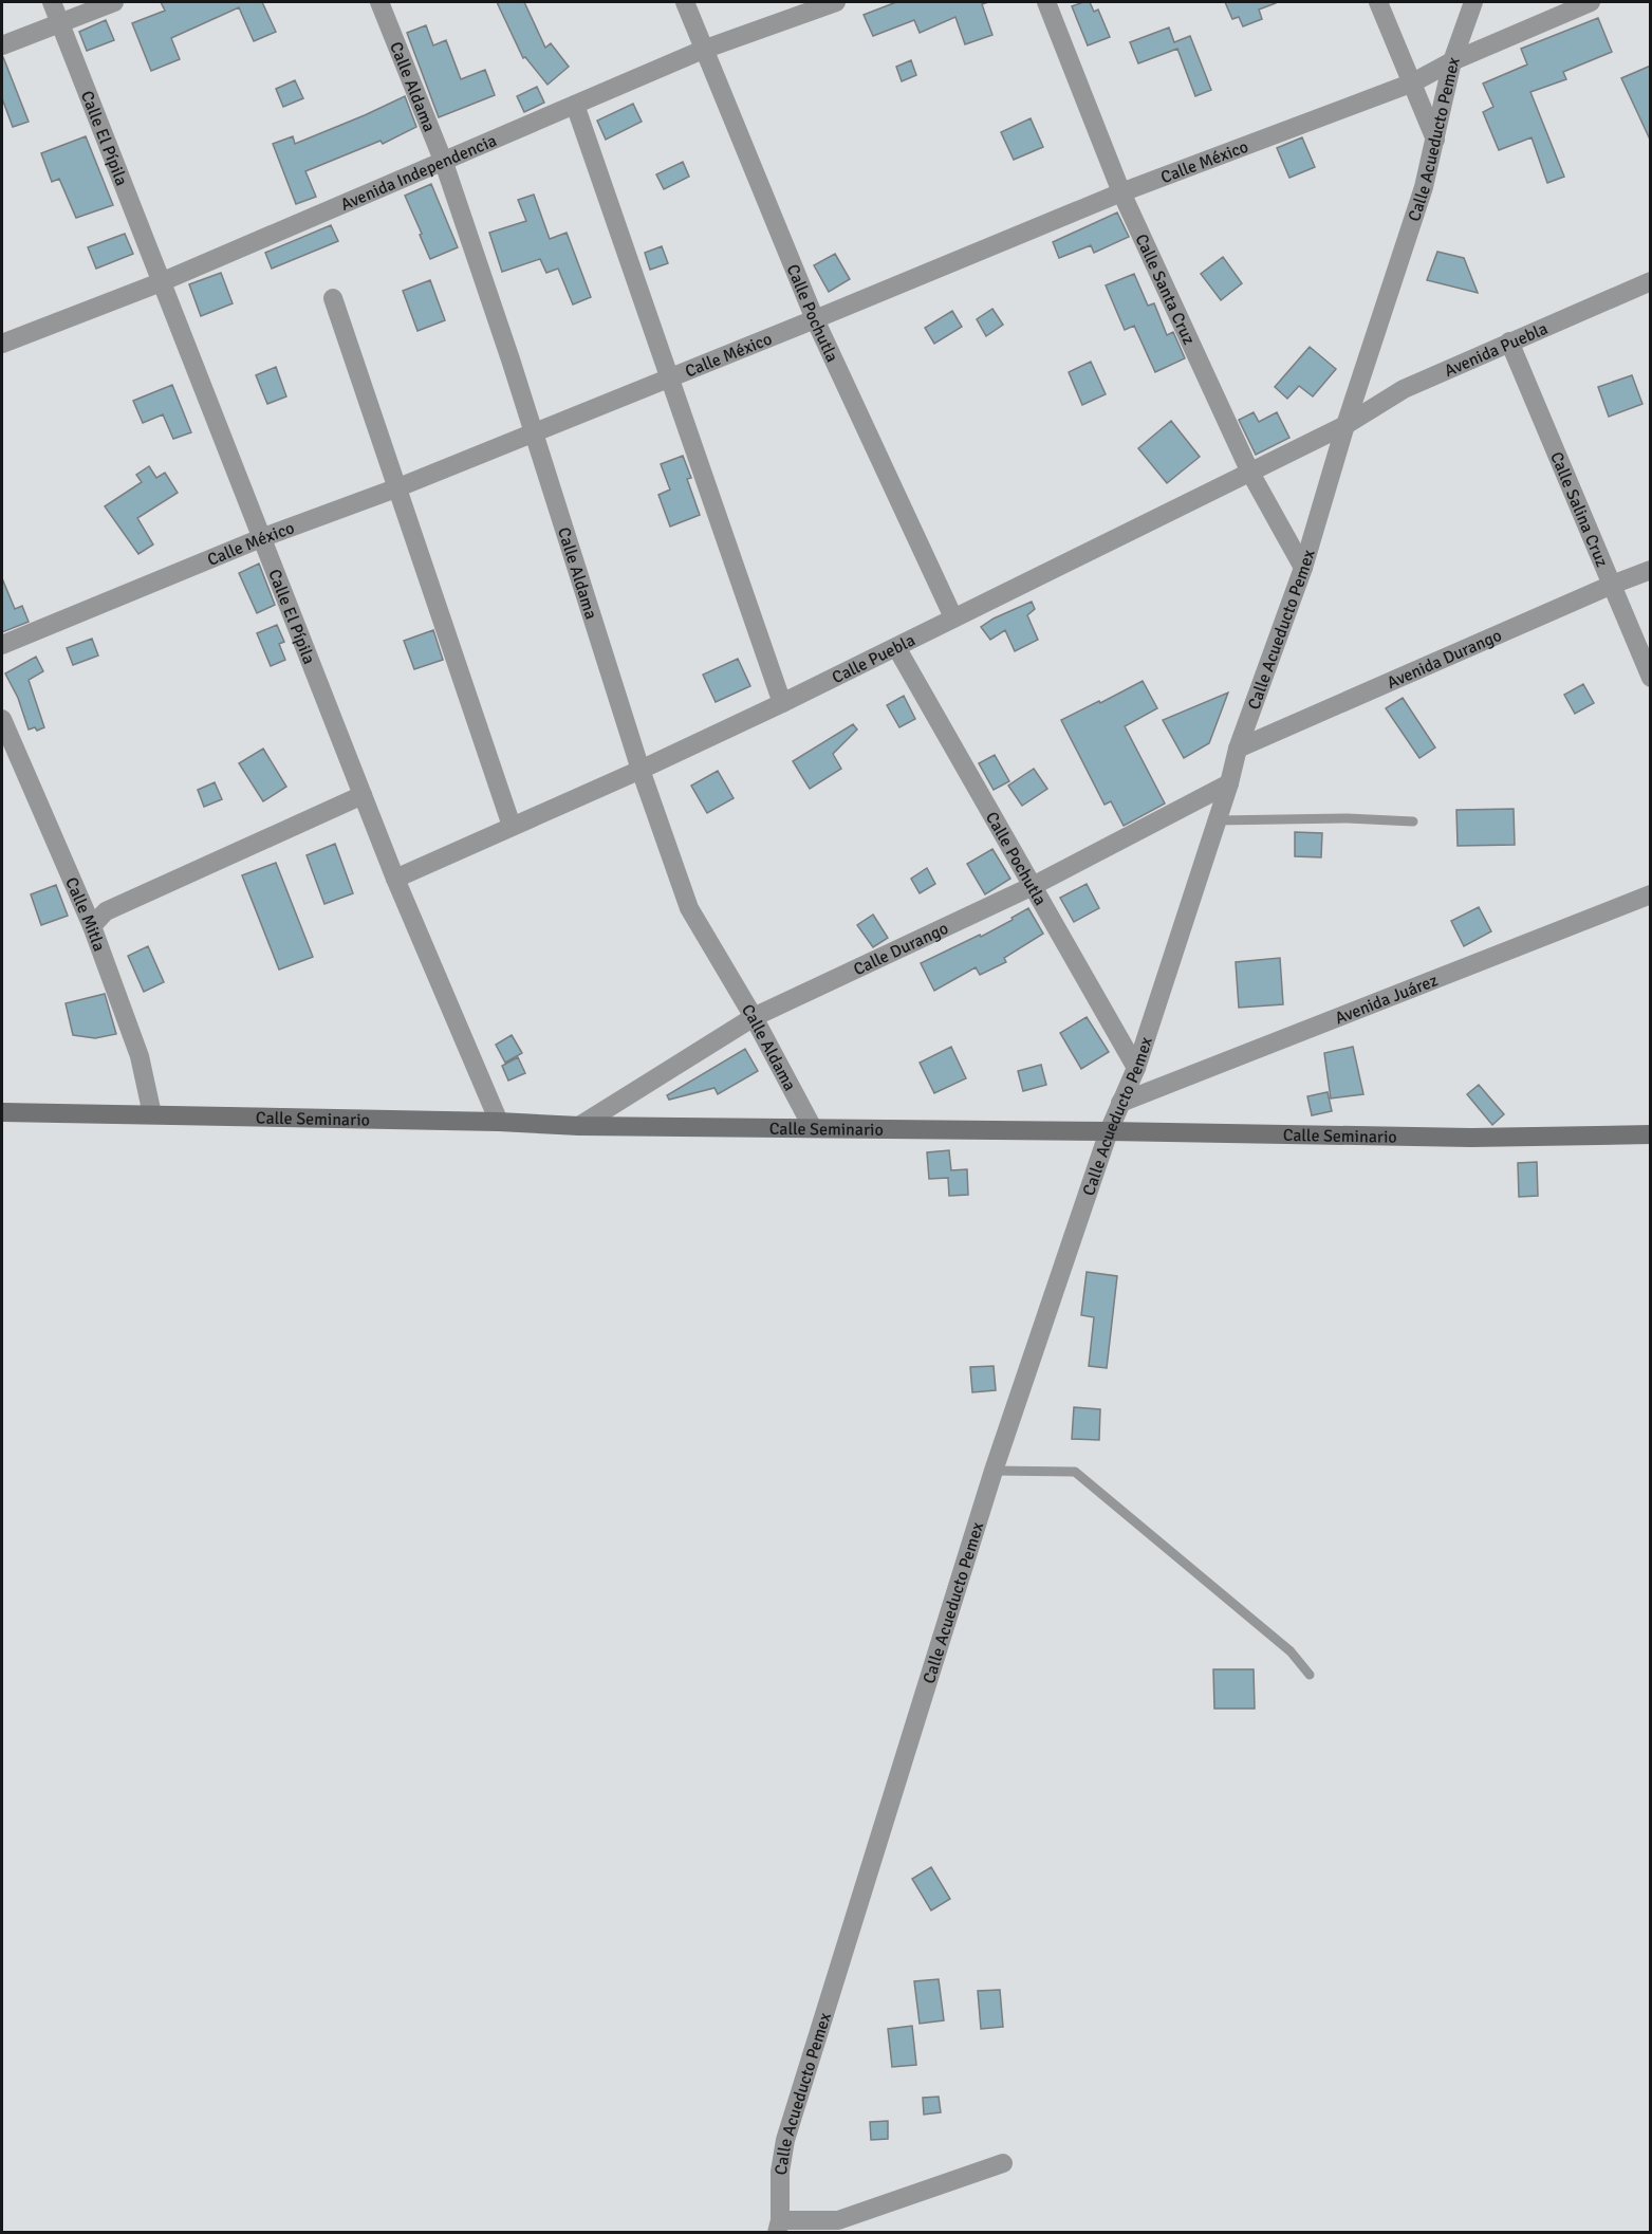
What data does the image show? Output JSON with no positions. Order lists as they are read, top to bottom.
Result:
{
  "streets": {
    "street": [
      "Calle Aldama",
      "Calle El Pípila",
      "Calle Acueducto Pemex",
      "Calle México",
      "Avenida Independencia",
      "Calle Santa Cruz",
      "Calle Pochutla",
      "Avenida Puebla",
      "Calle Salina Cruz",
      "Calle Puebla",
      "Avenida Durango",
      "Calle Mitla",
      "Calle Durango",
      "Avenida Juárez",
      "Calle Seminario"
    ]
  },
  "crossings": [
    ["Calle Aldama", "Calle México"],
    ["Calle Aldama", "Avenida Independencia"],
    ["Calle Aldama", "Calle Puebla"],
    ["Calle Aldama", "Calle Durango"],
    ["Calle Aldama", "Calle Seminario"],
    ["Calle El Pípila", "Calle México"],
    ["Calle El Pípila", "Avenida Independencia"],
    ["Calle El Pípila", "Calle Puebla"],
    ["Calle El Pípila", "Calle Seminario"],
    ["Calle Acueducto Pemex", "Calle México"],
    ["Calle Acueducto Pemex", "Calle Santa Cruz"],
    ["Calle Acueducto Pemex", "Calle Pochutla"],
    ["Calle Acueducto Pemex", "Avenida Puebla"],
    ["Calle Acueducto Pemex", "Calle Puebla"],
    ["Calle Acueducto Pemex", "Avenida Durango"],
    ["Calle Acueducto Pemex", "Calle Durango"],
    ["Calle Acueducto Pemex", "Avenida Juárez"],
    ["Calle Acueducto Pemex", "Calle Seminario"],
    ["Calle México", "Calle Santa Cruz"],
    ["Calle México", "Calle Pochutla"],
    ["Avenida Independencia", "Calle Pochutla"],
    ["Calle Santa Cruz", "Calle Puebla"],
    ["Calle Pochutla", "Calle Puebla"],
    ["Calle Pochutla", "Calle Durango"],
    ["Avenida Puebla", "Calle Salina Cruz"],
    ["Avenida Puebla", "Calle Puebla"],
    ["Calle Salina Cruz", "Avenida Durango"],
    ["Calle Mitla", "Calle Seminario"],
    ["Calle Durango", "Calle Seminario"]
  ]
}
